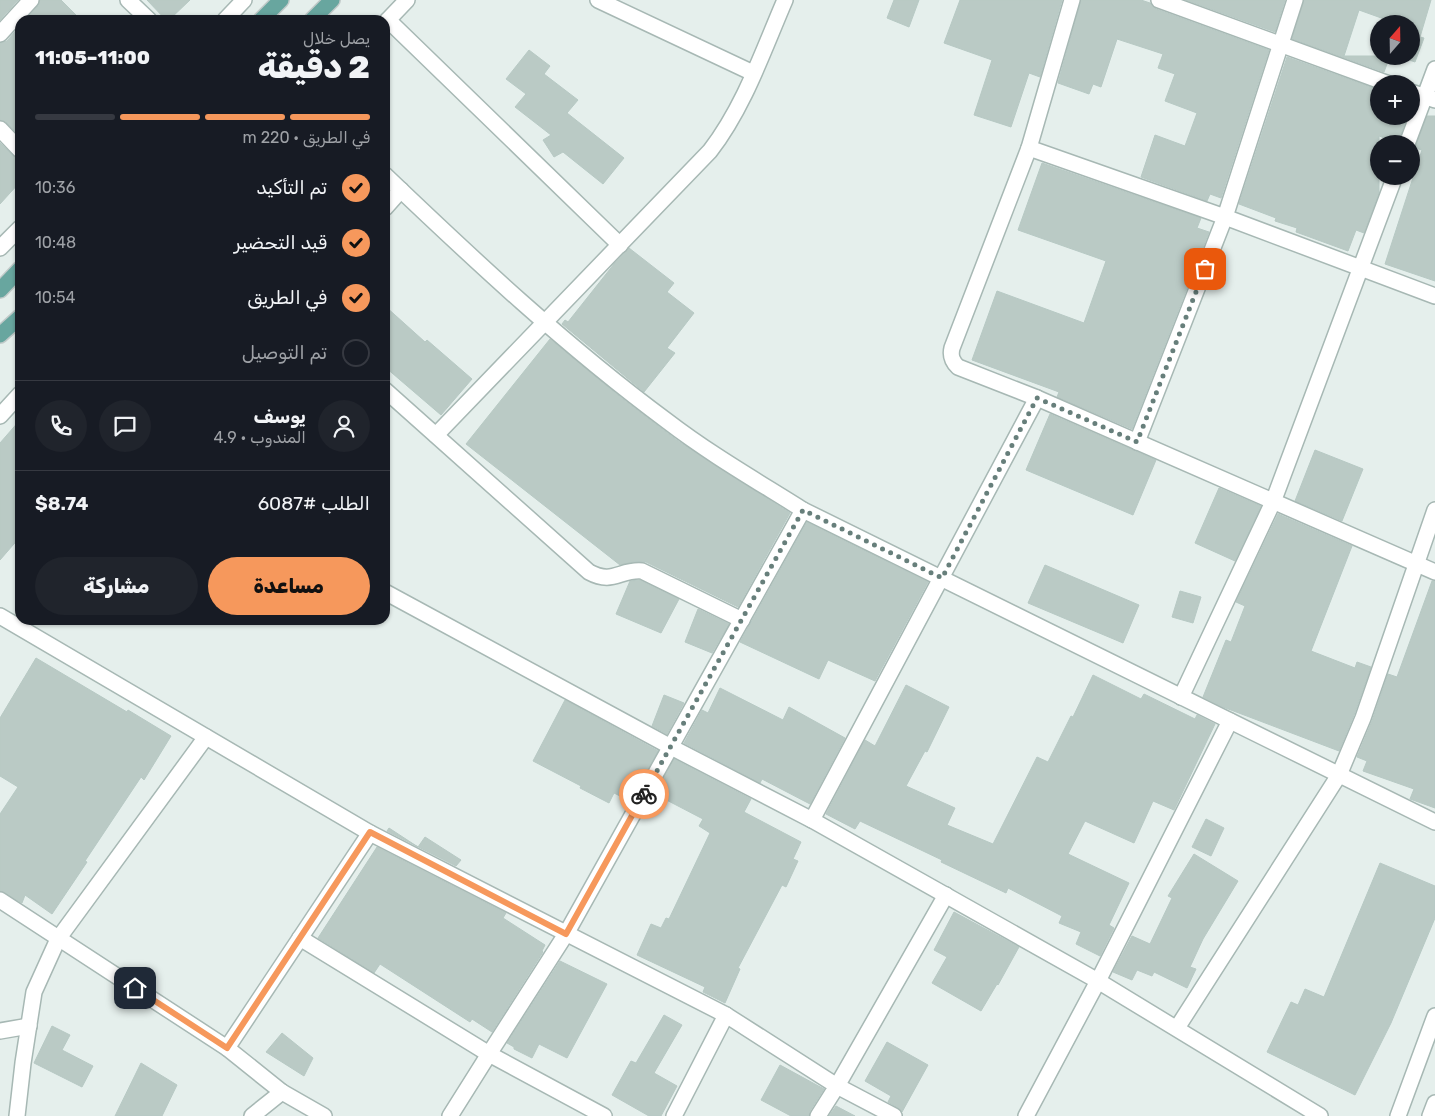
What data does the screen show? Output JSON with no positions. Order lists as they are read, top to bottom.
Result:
{
  "north": "top",
  "page": {
    "map_buttons": ["+", "−"],
    "heading": ["2 دقيقة", "يصل خلال", "11:00–11:05"],
    "panel": [
      "يوسف",
      "المندوب · 4.9",
      "الطلب #6087",
      "$8.74"
    ],
    "bar": "في الطريق · 220 m",
    "list": [
      ["تم التأكيد", "10:36"],
      ["قيد التحضير", "10:48"],
      ["في الطريق", "10:54"],
      "تم التوصيل"
    ],
    "buttons": ["مساعدة", "مشاركة"]
  }
}
